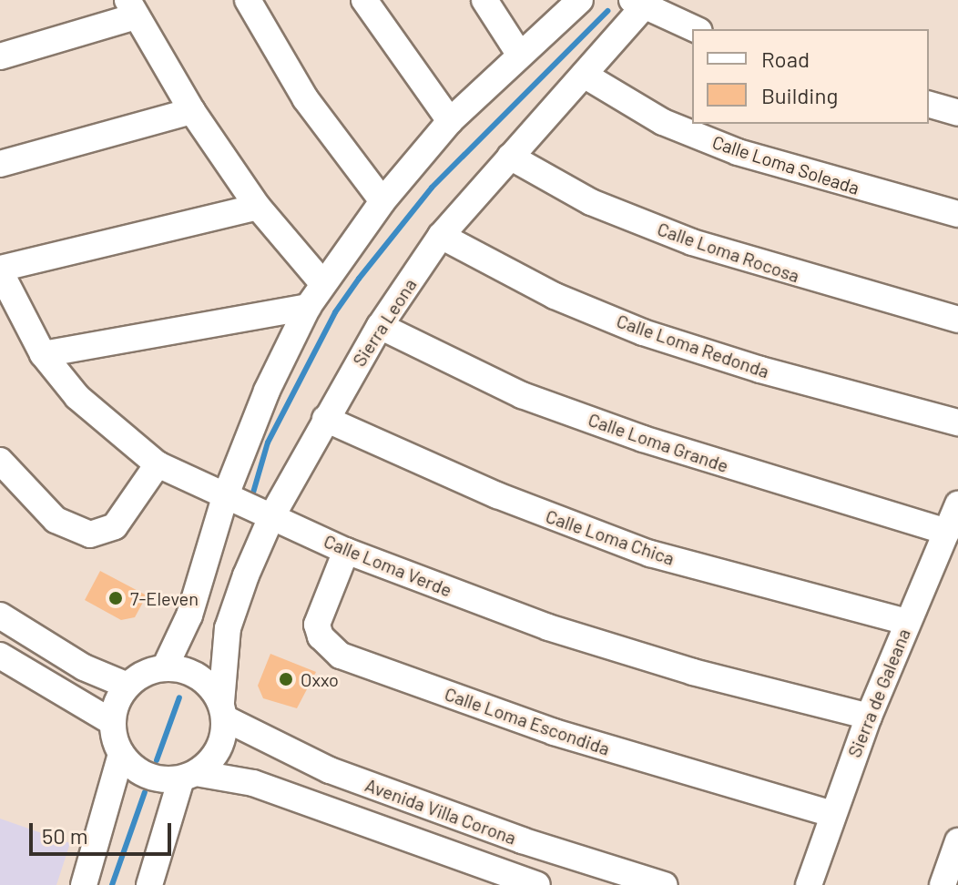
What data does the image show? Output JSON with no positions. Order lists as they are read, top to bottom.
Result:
{
  "streets": {
    "street": [
      "Calle Loma Soleada",
      "Calle Loma Rocosa",
      "Sierra Leona",
      "Calle Loma Redonda",
      "Calle Loma Grande",
      "Calle Loma Chica",
      "Calle Loma Verde",
      "Sierra de Galeana",
      "Calle Loma Escondida",
      "Avenida Villa Corona"
    ]
  },
  "crossings": [
    ["Calle Loma Soleada", "Sierra Leona"],
    ["Calle Loma Rocosa", "Sierra Leona"],
    ["Sierra Leona", "Calle Loma Redonda"],
    ["Sierra Leona", "Calle Loma Grande"],
    ["Sierra Leona", "Calle Loma Chica"],
    ["Sierra Leona", "Calle Loma Verde"],
    ["Sierra Leona", "Avenida Villa Corona"],
    ["Calle Loma Grande", "Sierra de Galeana"],
    ["Calle Loma Chica", "Sierra de Galeana"],
    ["Calle Loma Verde", "Sierra de Galeana"],
    ["Calle Loma Verde", "Calle Loma Escondida"],
    ["Sierra de Galeana", "Calle Loma Escondida"]
  ],
  "places": ["7-Eleven", "Oxxo"],
  "legend": ["Road", "Building"],
  "scale_bar": "50 m"
}
